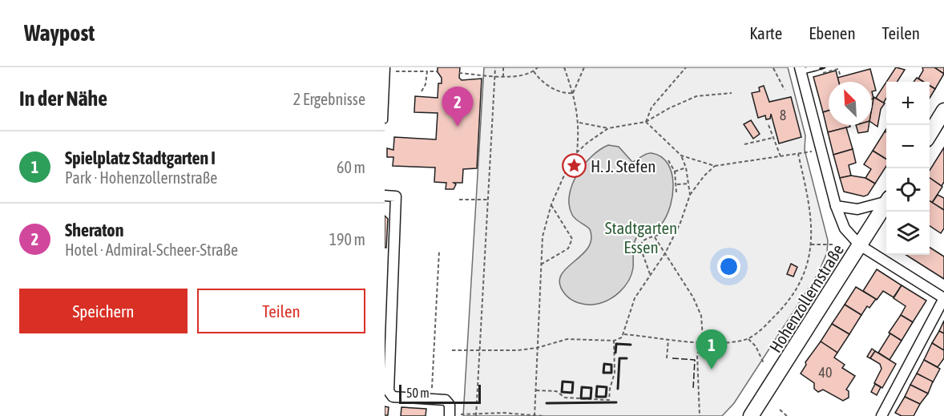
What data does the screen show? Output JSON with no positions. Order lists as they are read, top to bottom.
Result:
{
  "streets": {
    "main road": ["Hohenzollernstraße"]
  },
  "parks": ["Stadtgarten Essen"],
  "places": {
    "place": ["H. J. Stefen"]
  },
  "house_numbers": ["8", "40"],
  "scale_bar": "50 m",
  "north": "top left",
  "page": {
    "header": "Waypost",
    "nav": ["Karte", "Ebenen", "Teilen"],
    "heading": ["In der Nähe", "2 Ergebnisse"],
    "map_buttons": ["+", "−"],
    "pins": ["2", "1"],
    "list": [
      {
        "mark": "1",
        "name": "Spielplatz Stadtgarten I",
        "note": "Park · Hohenzollernstraße",
        "value": "60 m"
      },
      {
        "mark": "2",
        "name": "Sheraton",
        "note": "Hotel · Admiral-Scheer-Straße",
        "value": "190 m"
      }
    ],
    "buttons": ["Speichern", "Teilen"],
    "scale": "50 m"
  }
}
